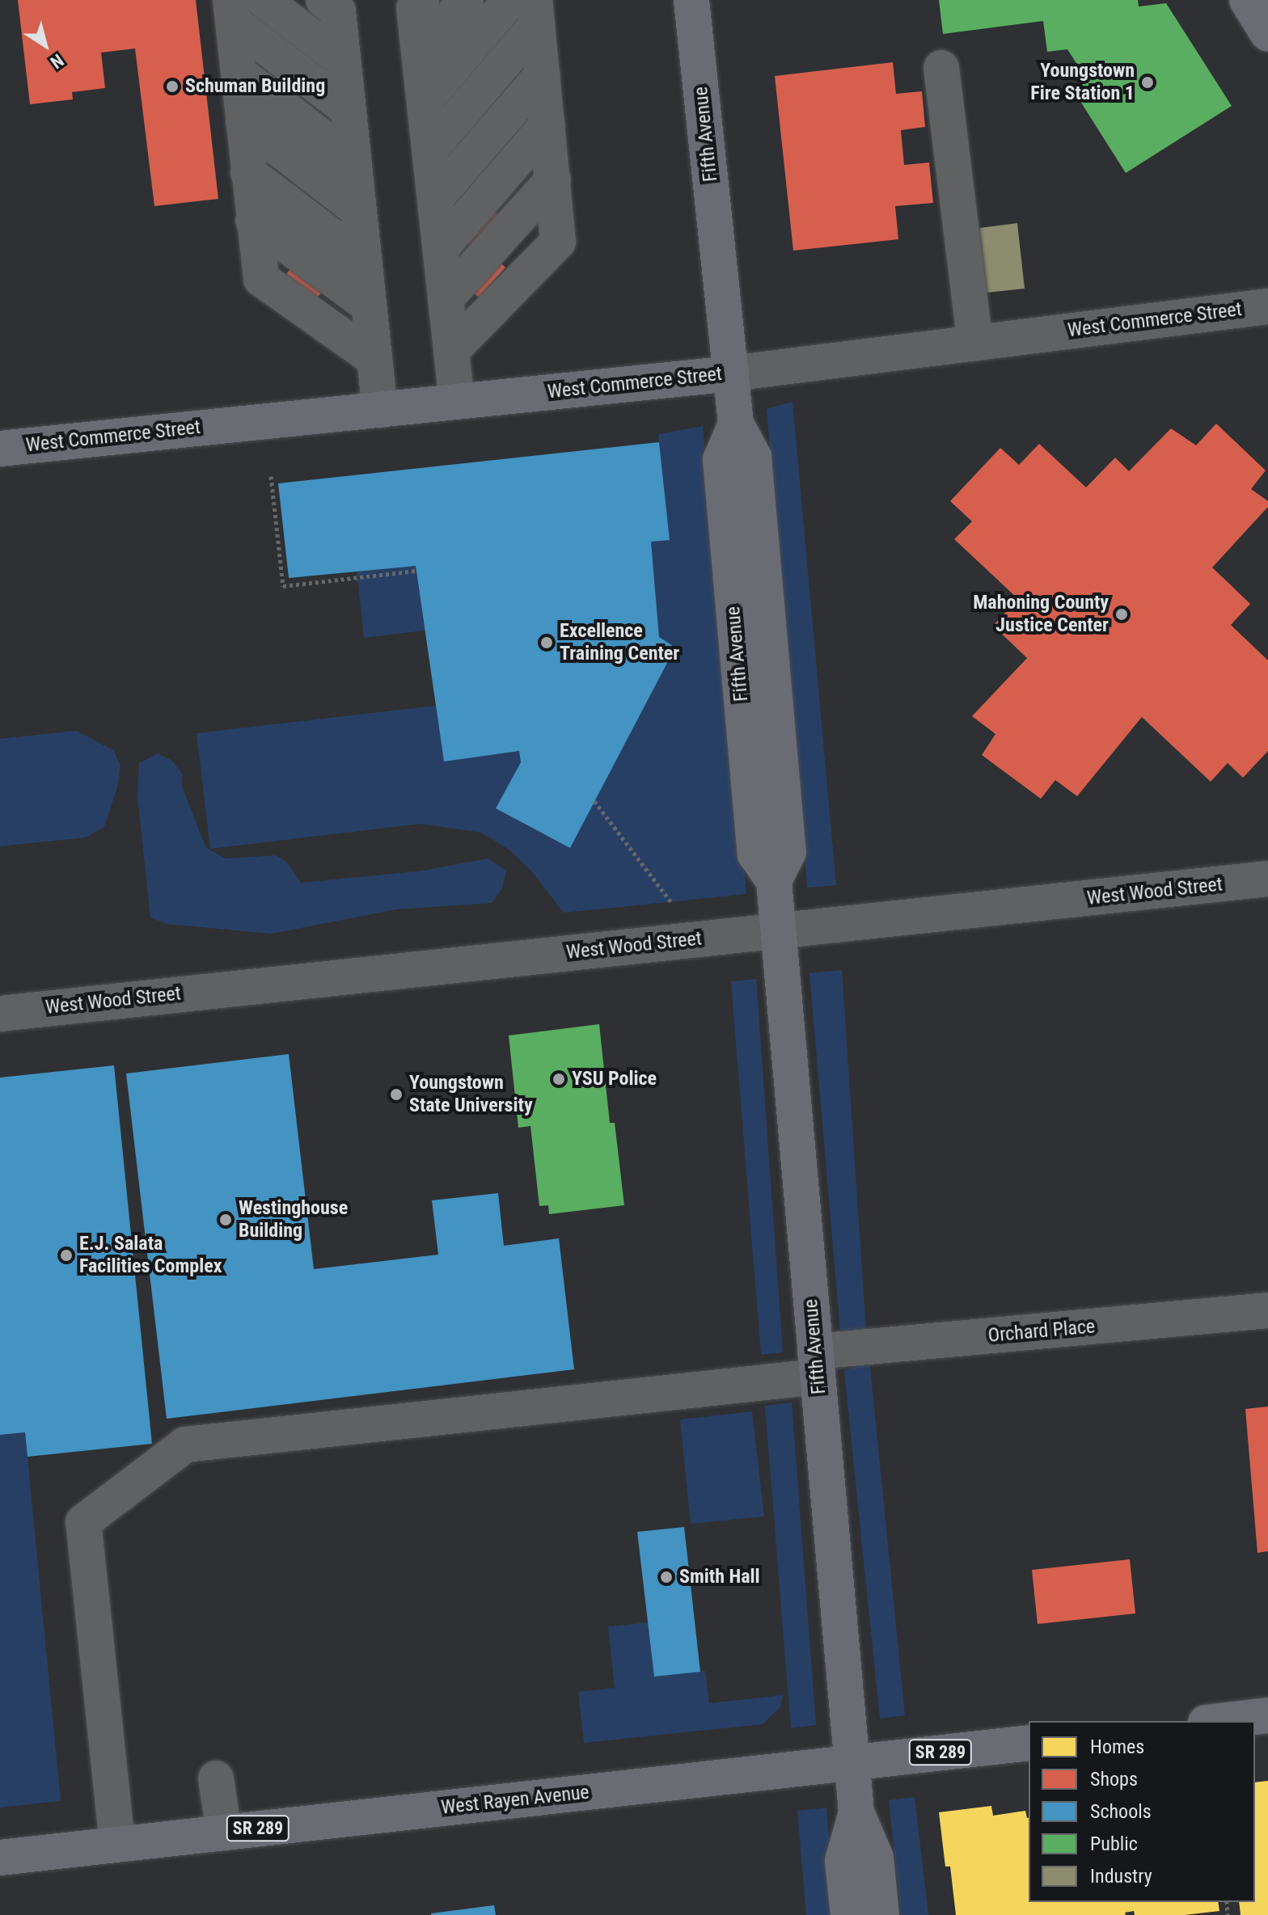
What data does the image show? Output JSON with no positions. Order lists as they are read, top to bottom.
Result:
{
  "streets": {
    "main road": [
      "Fifth Avenue",
      "West Commerce Street",
      "SR 289",
      "West Rayen Avenue"
    ],
    "street": ["West Wood Street", "Orchard Place"]
  },
  "crossings": [
    ["Fifth Avenue", "West Commerce Street"],
    ["Fifth Avenue", "West Wood Street"],
    ["Fifth Avenue", "Orchard Place"],
    ["Fifth Avenue", "West Rayen Avenue"],
    ["Orchard Place", "West Rayen Avenue"]
  ],
  "places": [
    "Youngstown Fire Station 1",
    "Schuman Building",
    "Mahoning County Justice Center",
    "Excellence Training Center",
    "YSU Police",
    "Youngstown State University",
    "Westinghouse Building",
    "E.J. Salata Facilities Complex",
    "Smith Hall"
  ],
  "legend": [
    "Homes",
    "Shops",
    "Schools",
    "Public",
    "Industry"
  ],
  "north": "bottom right"
}
